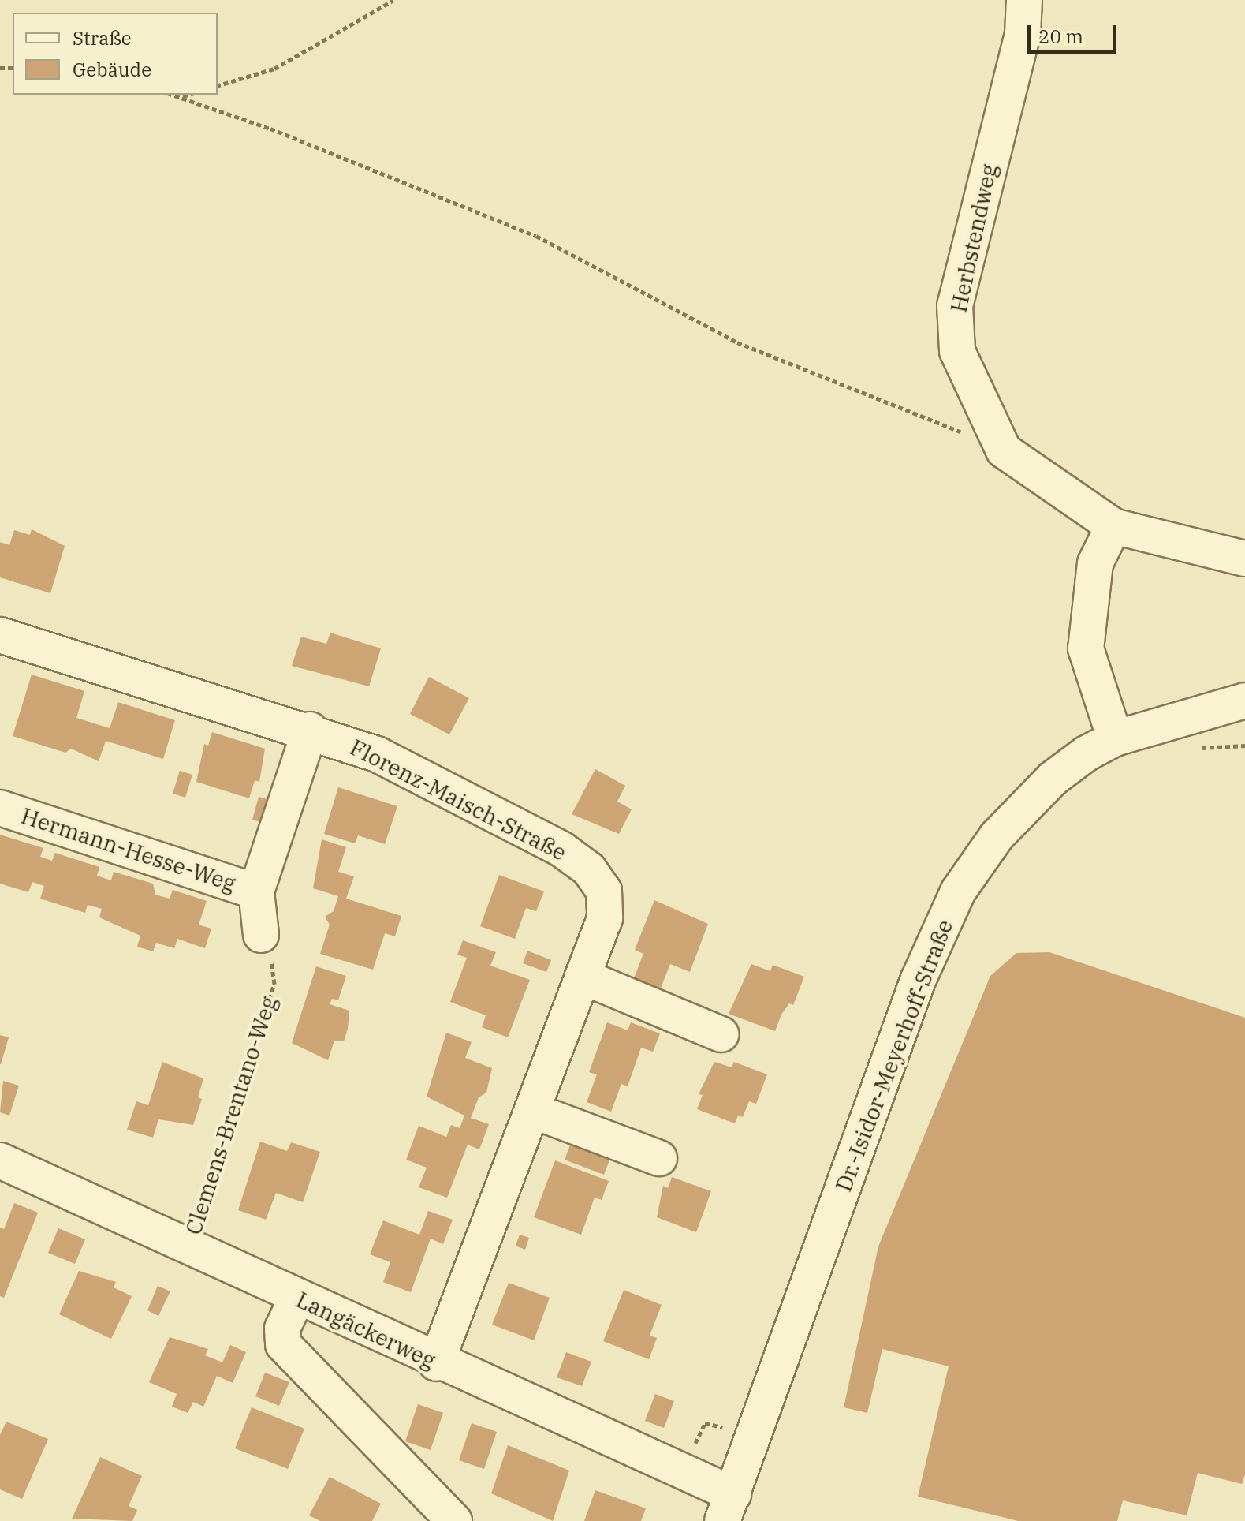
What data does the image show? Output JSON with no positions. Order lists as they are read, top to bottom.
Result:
{
  "streets": {
    "street": [
      "Herbstendweg",
      "Florenz-Maisch-Straße",
      "Hermann-Hesse-Weg",
      "Dr.-Isidor-Meyerhoff-Straße",
      "Langäckerweg"
    ],
    "path": ["Clemens-Brentano-Weg"]
  },
  "crossings": [
    ["Florenz-Maisch-Straße", "Langäckerweg"],
    ["Dr.-Isidor-Meyerhoff-Straße", "Langäckerweg"],
    ["Clemens-Brentano-Weg", "Langäckerweg"]
  ],
  "legend": ["Straße", "Gebäude"],
  "scale_bar": "20 m"
}
